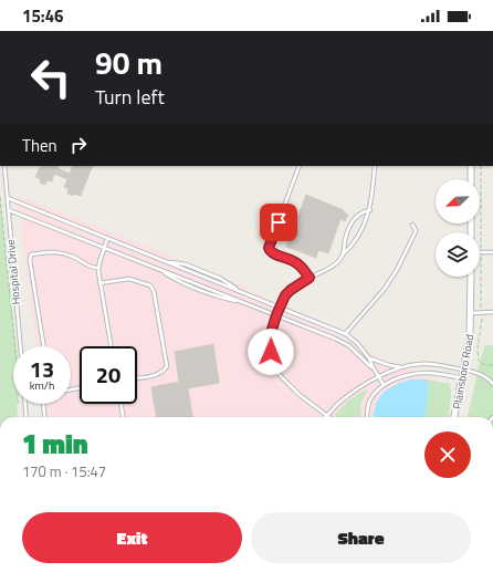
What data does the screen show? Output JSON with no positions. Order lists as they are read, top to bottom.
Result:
{
  "streets": {
    "street": ["Plainsboro Road"],
    "lane": ["Hospital Drive"]
  },
  "north": "bottom left",
  "page": {
    "status": "15:46",
    "turn": ["90 m", "Turn left"],
    "then": "Then",
    "speed": "13 km/h",
    "limit": "20",
    "heading": ["1 min", "170 m · 15:47"],
    "buttons": ["Exit", "Share"]
  }
}
